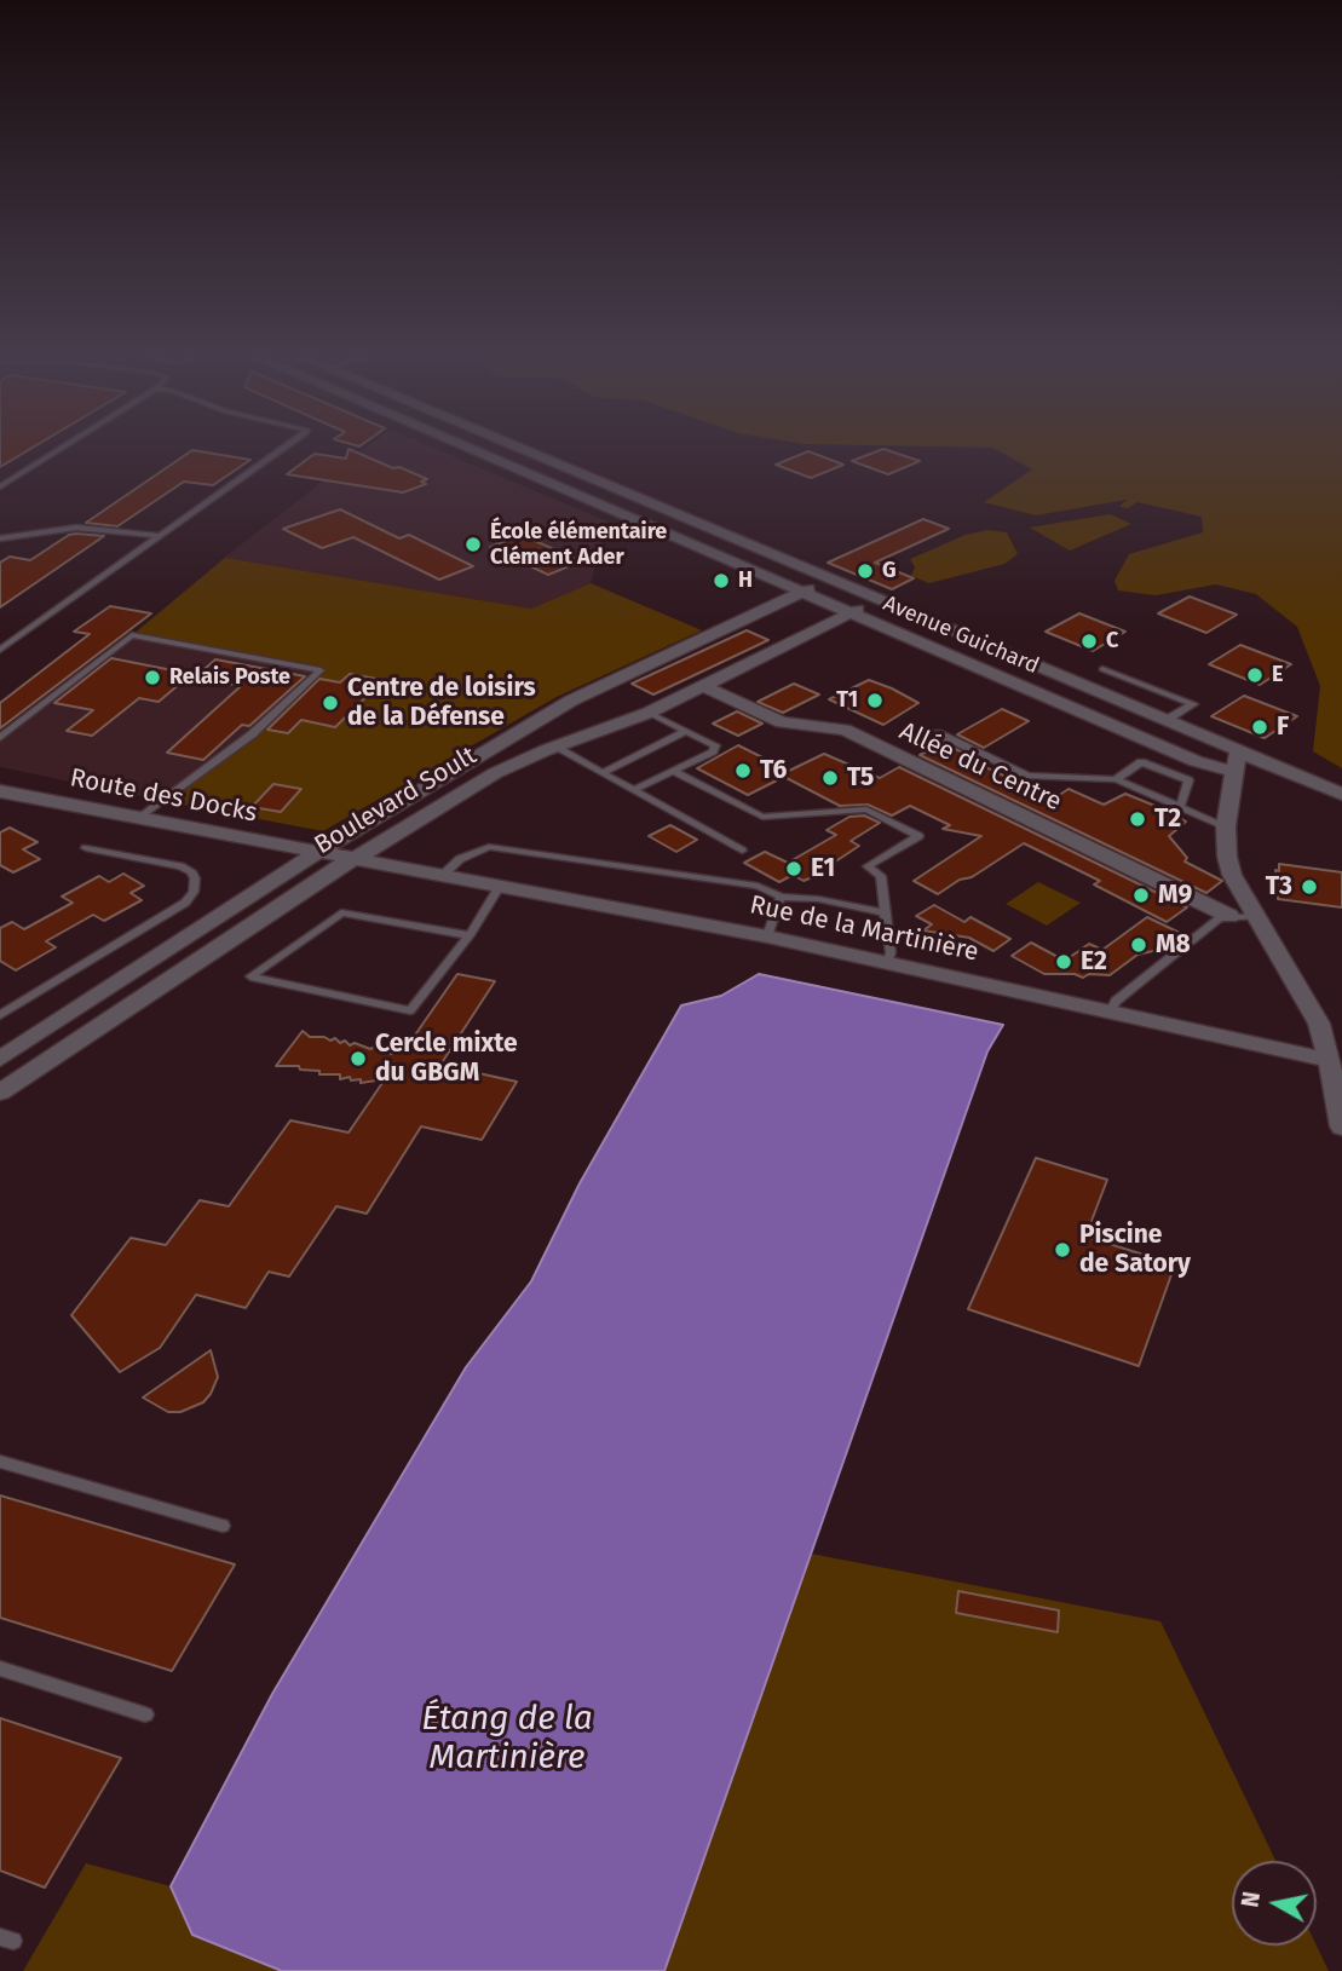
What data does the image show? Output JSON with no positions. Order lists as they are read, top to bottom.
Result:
{
  "streets": {
    "street": [
      "Avenue Guichard",
      "Allée du Centre",
      "Route des Docks",
      "Boulevard Soult",
      "Rue de la Martinière"
    ]
  },
  "crossings": [
    ["Avenue Guichard", "Boulevard Soult"],
    ["Allée du Centre", "Boulevard Soult"],
    ["Route des Docks", "Boulevard Soult"],
    ["Route des Docks", "Rue de la Martinière"],
    ["Boulevard Soult", "Rue de la Martinière"]
  ],
  "water": ["Étang de la Martinière"],
  "places": [
    "École élémentaire Clément Ader",
    "G",
    "H",
    "C",
    "E",
    "Relais Poste",
    "T1",
    "Centre de loisirs de la Défense",
    "F",
    "T6",
    "T5",
    "T2",
    "E1",
    "T3",
    "M9",
    "M8",
    "E2",
    "Cercle mixte du GBGM",
    "Piscine de Satory"
  ],
  "north": "left"
}
